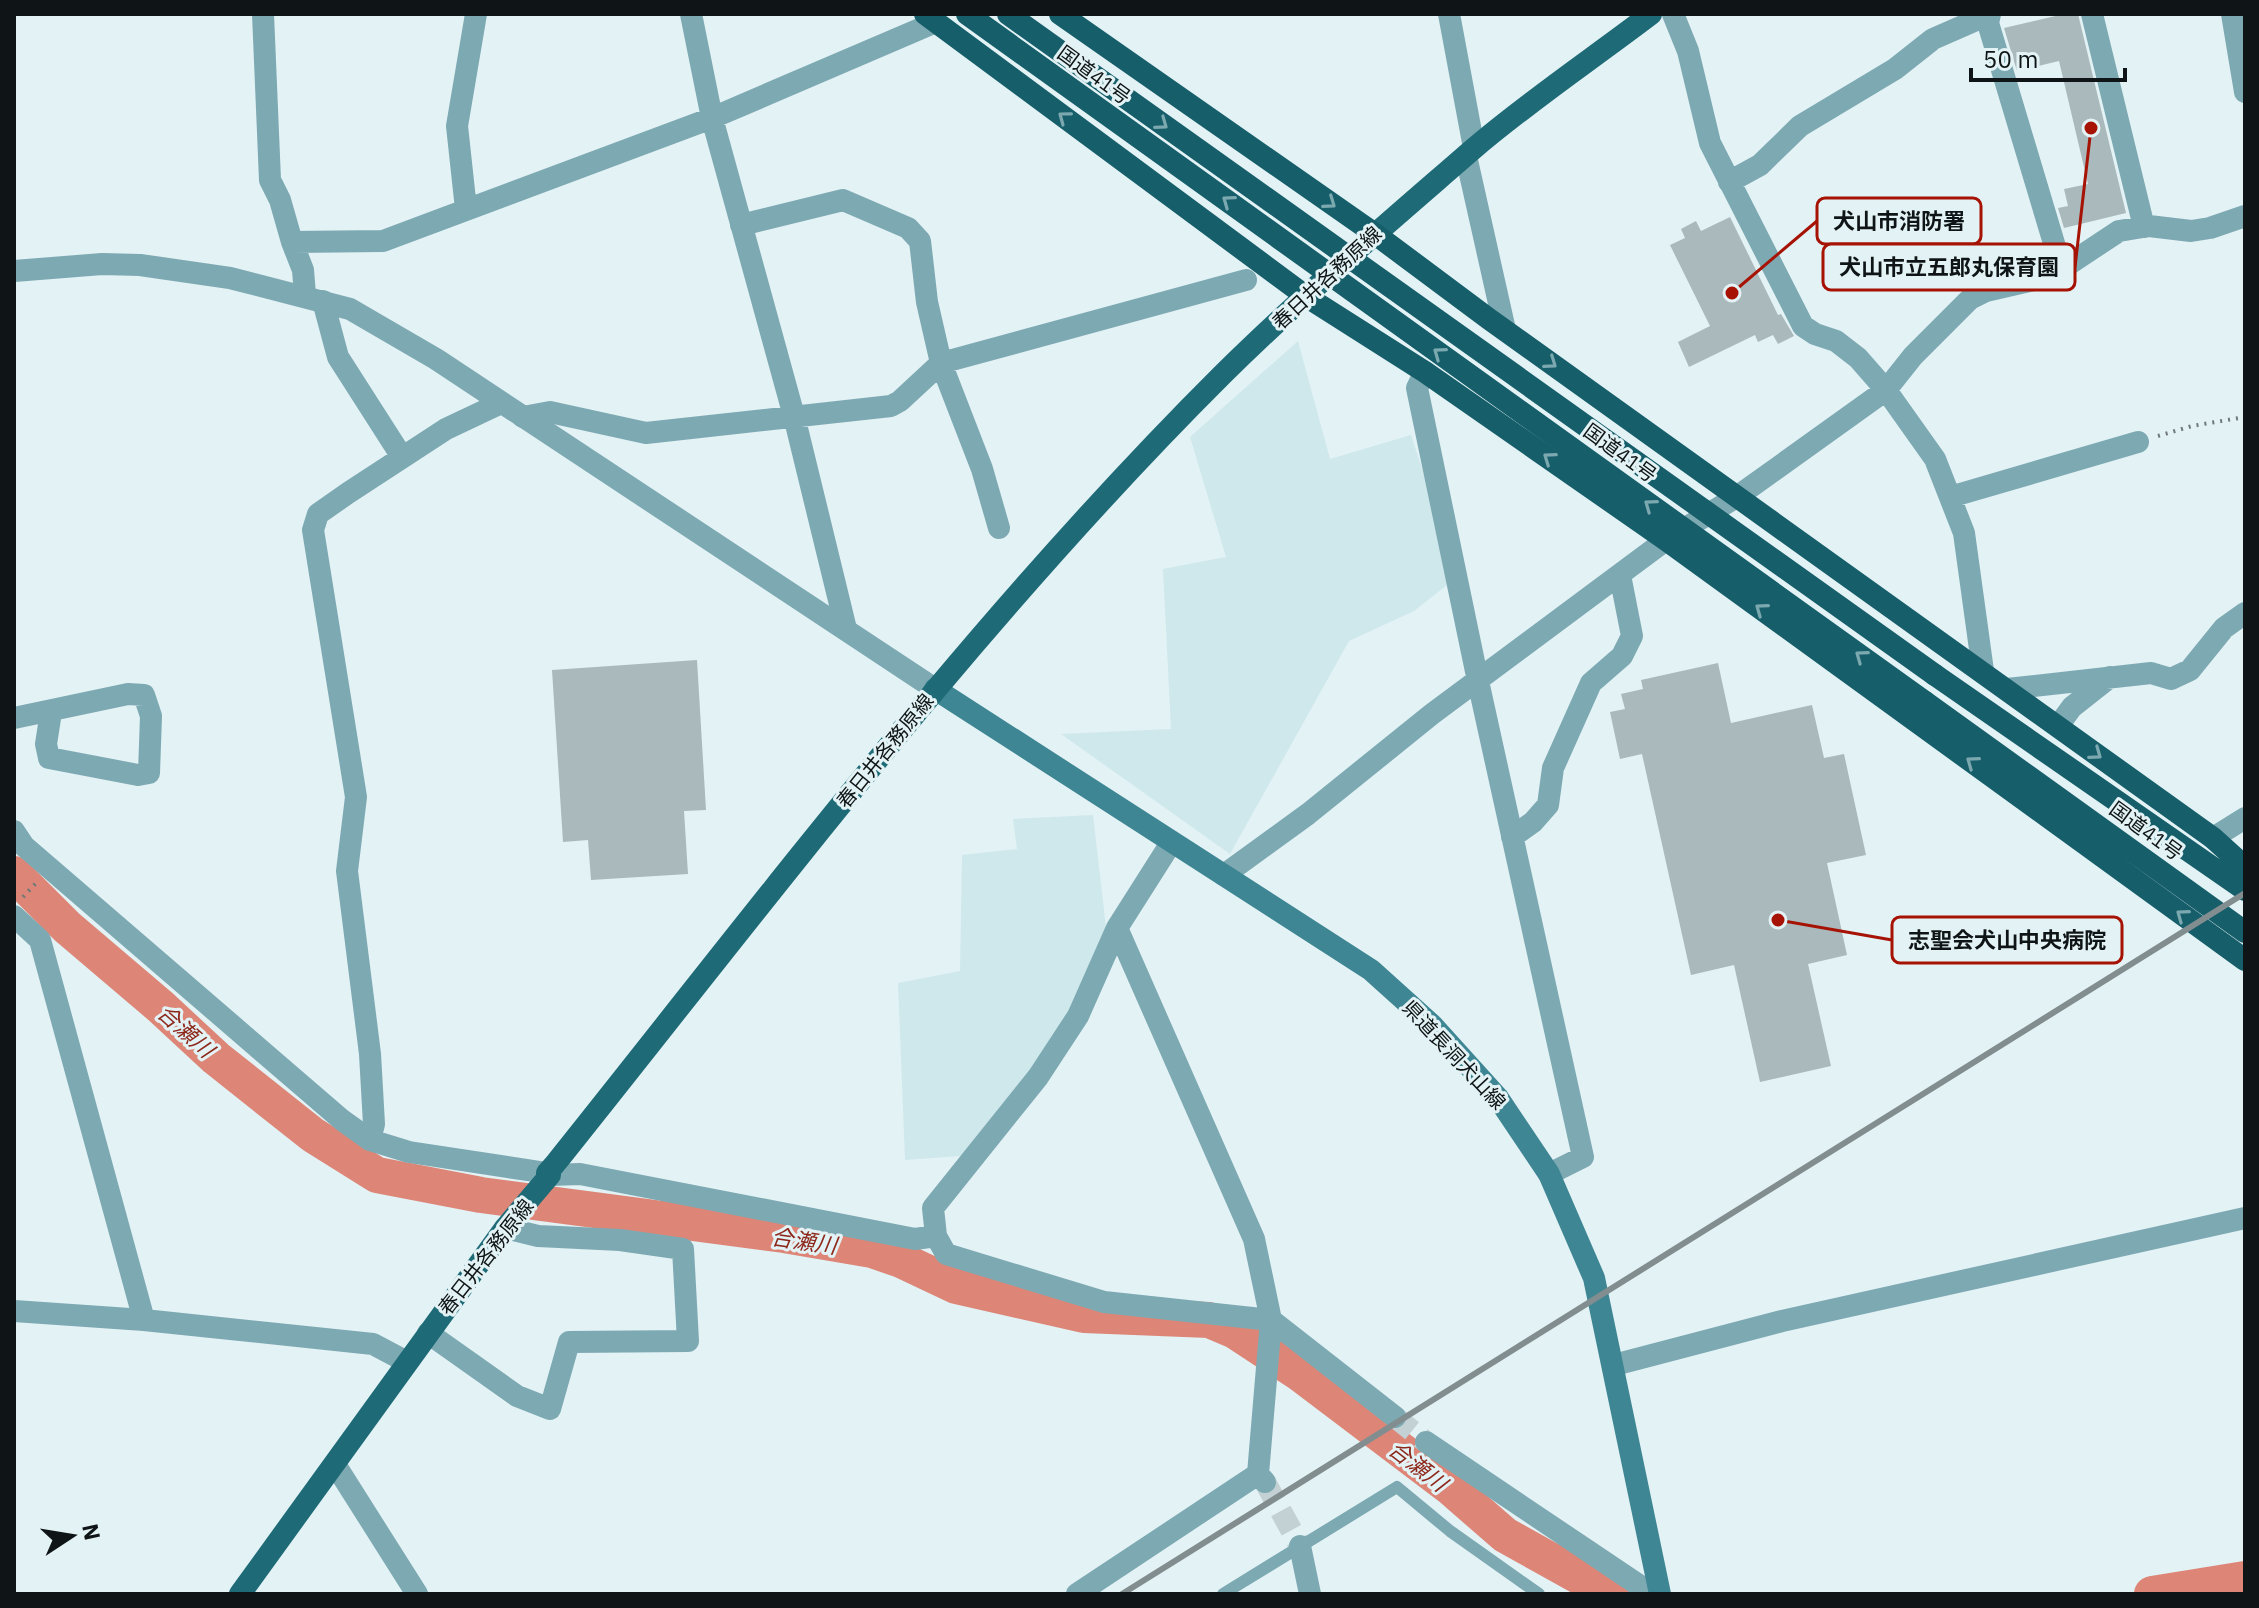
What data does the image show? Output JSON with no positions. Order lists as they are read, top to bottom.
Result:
{
  "streets": {
    "highway": ["国道41号"],
    "main road": ["春日井各務原線", "県道長洞犬山線"]
  },
  "crossings": [
    ["春日井各務原線", "県道長洞犬山線"]
  ],
  "water": ["合瀬川"],
  "places": ["犬山市立五郎丸保育園", "犬山市消防署", "志聖会犬山中央病院"],
  "scale_bar": "50 m",
  "north": "right"
}
